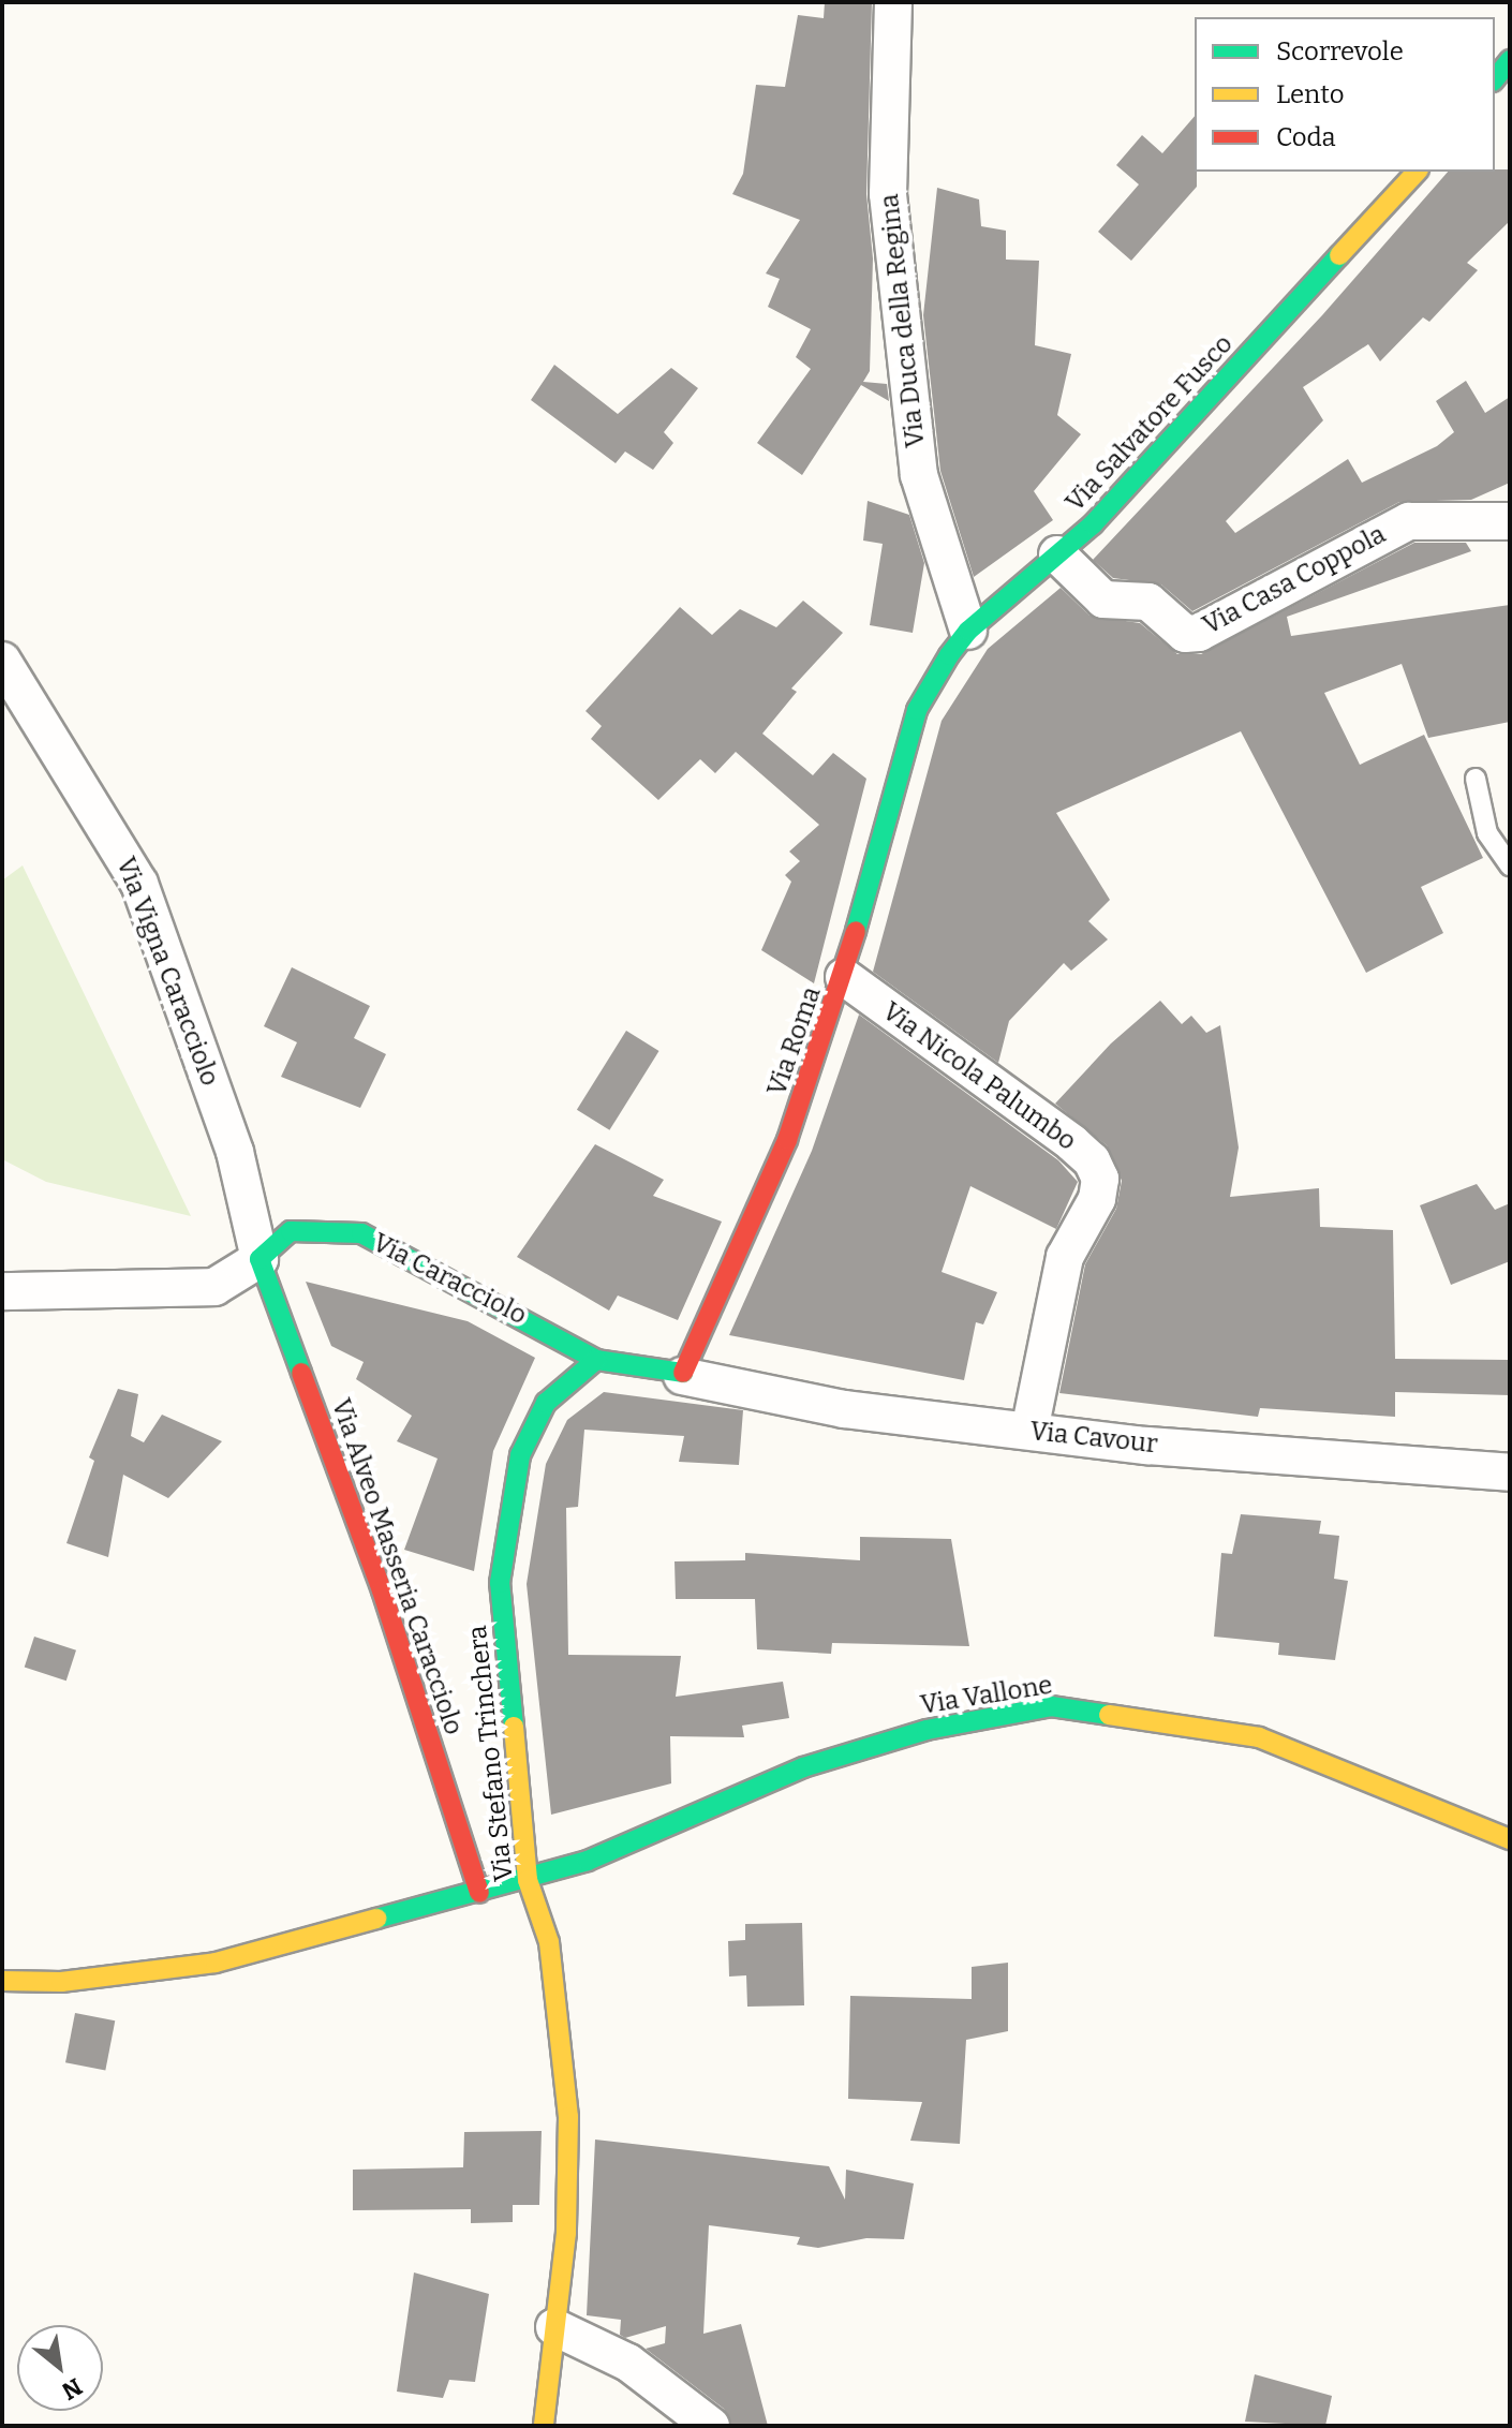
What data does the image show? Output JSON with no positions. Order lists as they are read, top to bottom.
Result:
{
  "streets": {
    "street": [
      "Via Duca della Regina",
      "Via Salvatore Fusco",
      "Via Casa Coppola",
      "Via Vigna Caracciolo",
      "Via Roma",
      "Via Nicola Palumbo",
      "Via Caracciolo",
      "Via Cavour",
      "Via Alveo Masseria Caracciolo",
      "Via Vallone",
      "Via Stefano Trinchera"
    ]
  },
  "crossings": [
    ["Via Duca della Regina", "Via Salvatore Fusco"],
    ["Via Salvatore Fusco", "Via Casa Coppola"],
    ["Via Salvatore Fusco", "Via Roma"],
    ["Via Vigna Caracciolo", "Via Caracciolo"],
    ["Via Vigna Caracciolo", "Via Alveo Masseria Caracciolo"],
    ["Via Roma", "Via Nicola Palumbo"],
    ["Via Roma", "Via Caracciolo"],
    ["Via Roma", "Via Cavour"],
    ["Via Nicola Palumbo", "Via Cavour"],
    ["Via Caracciolo", "Via Cavour"],
    ["Via Caracciolo", "Via Alveo Masseria Caracciolo"],
    ["Via Caracciolo", "Via Stefano Trinchera"],
    ["Via Alveo Masseria Caracciolo", "Via Vallone"],
    ["Via Vallone", "Via Stefano Trinchera"]
  ],
  "legend": ["Scorrevole", "Lento", "Coda"],
  "north": "bottom right"
}
